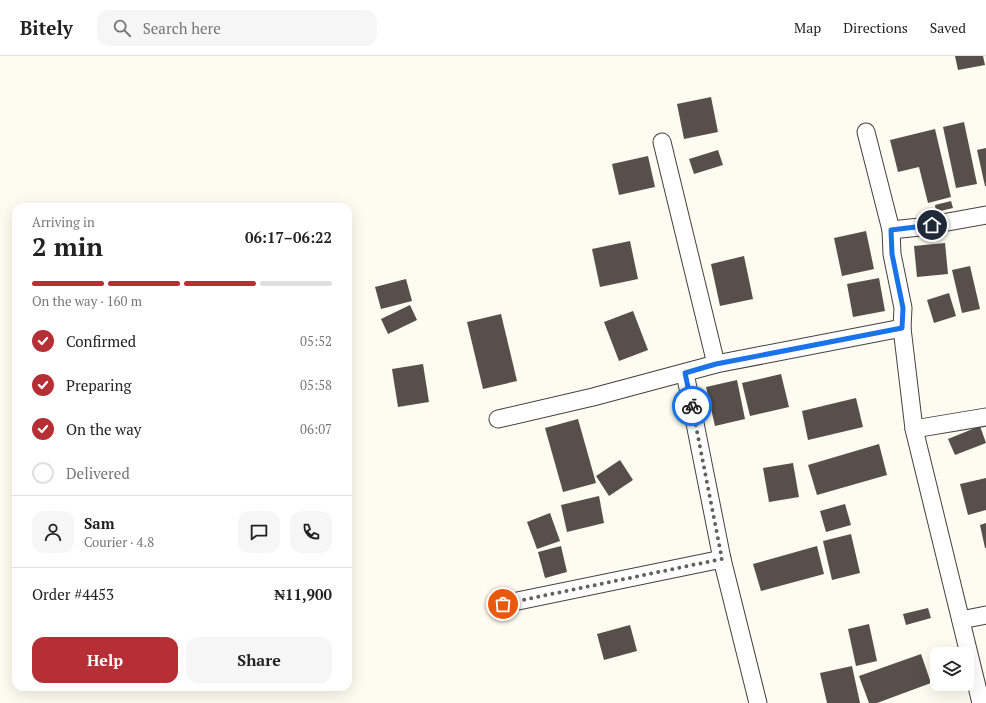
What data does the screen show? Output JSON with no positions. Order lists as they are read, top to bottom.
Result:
{
  "page": {
    "header": "Bitely",
    "search": "Search here",
    "nav": ["Map", "Directions", "Saved"],
    "heading": ["2 min", "Arriving in", "06:17–06:22"],
    "panel": [
      "Sam",
      "Courier · 4.8",
      "Order #4453",
      "₦11,900"
    ],
    "bar": "On the way · 160 m",
    "list": [
      ["Confirmed", "05:52"],
      ["Preparing", "05:58"],
      ["On the way", "06:07"],
      "Delivered"
    ],
    "buttons": ["Help", "Share"]
  }
}
